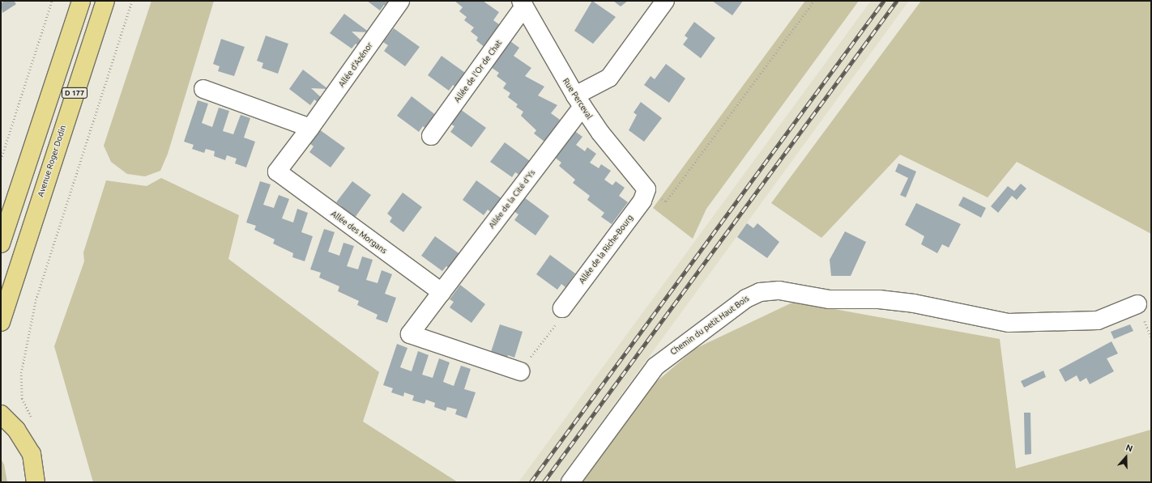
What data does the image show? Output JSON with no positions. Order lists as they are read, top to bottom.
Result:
{
  "streets": {
    "main road": ["D 177", "Avenue Roger Dodin"],
    "street": [
      "Allée d'Azénor",
      "Allée de l'Or de Chat",
      "Rue Perceval",
      "Allée de la Cité d'Ys",
      "Allée des Morgans",
      "Allée de la Riche-Bourg",
      "Chemin du petit Haut Bois"
    ]
  },
  "crossings": [
    ["Allée d'Azénor", "Allée des Morgans"],
    ["Allée de l'Or de Chat", "Rue Perceval"],
    ["Rue Perceval", "Allée de la Cité d'Ys"],
    ["Rue Perceval", "Allée de la Riche-Bourg"],
    ["Allée de la Cité d'Ys", "Allée des Morgans"]
  ],
  "north": "top"
}
